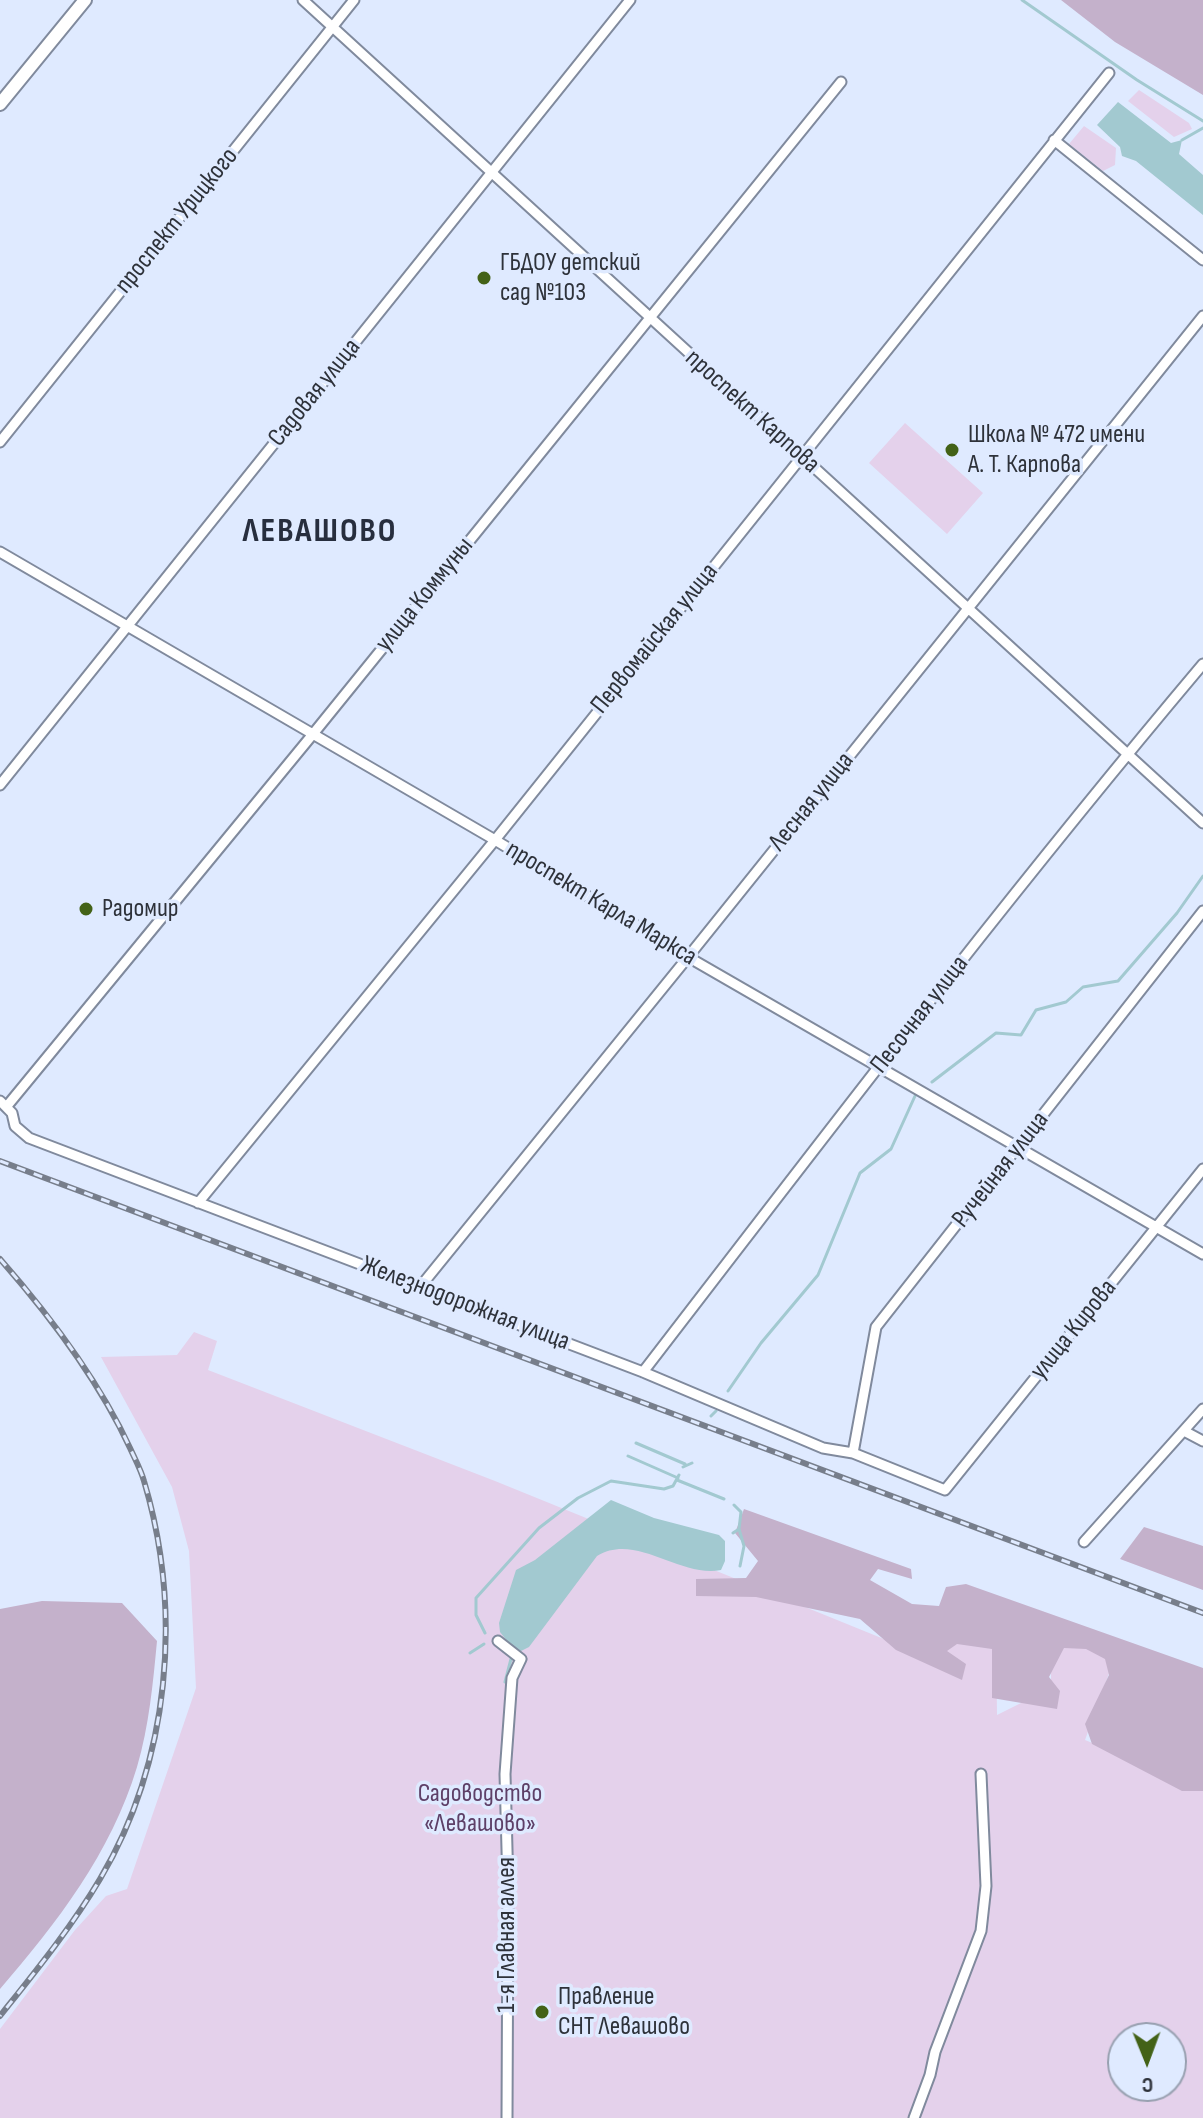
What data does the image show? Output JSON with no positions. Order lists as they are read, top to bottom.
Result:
{
  "streets": {
    "street": [
      "проспект Урицкого",
      "Садовая улица",
      "проспект Карпова",
      "улица Коммуны",
      "Первомайская улица",
      "Лесная улица",
      "проспект Карла Маркса",
      "Песочная улица",
      "Ручейная улица",
      "Железнодорожная улица",
      "улица Кирова",
      "1-я Главная аллея"
    ]
  },
  "crossings": [
    ["проспект Урицкого", "проспект Карпова"],
    ["Садовая улица", "проспект Карпова"],
    ["Садовая улица", "проспект Карла Маркса"],
    ["проспект Карпова", "улица Коммуны"],
    ["проспект Карпова", "Первомайская улица"],
    ["проспект Карпова", "Лесная улица"],
    ["проспект Карпова", "Песочная улица"],
    ["улица Коммуны", "проспект Карла Маркса"],
    ["улица Коммуны", "Железнодорожная улица"],
    ["Первомайская улица", "проспект Карла Маркса"],
    ["Первомайская улица", "Железнодорожная улица"],
    ["Лесная улица", "проспект Карла Маркса"],
    ["Лесная улица", "Железнодорожная улица"],
    ["проспект Карла Маркса", "Песочная улица"],
    ["проспект Карла Маркса", "Ручейная улица"],
    ["проспект Карла Маркса", "улица Кирова"],
    ["Песочная улица", "Железнодорожная улица"],
    ["Ручейная улица", "Железнодорожная улица"],
    ["Железнодорожная улица", "улица Кирова"]
  ],
  "districts": ["ЛЕВАШОВО"],
  "parks": ["Садоводство «Левашово»"],
  "places": [
    "ГБДОУ детский сад №103",
    "Школа № 472 имени А. Т. Карпова",
    "Радомир",
    "Правление СНТ Левашово"
  ],
  "north": "bottom"
}
